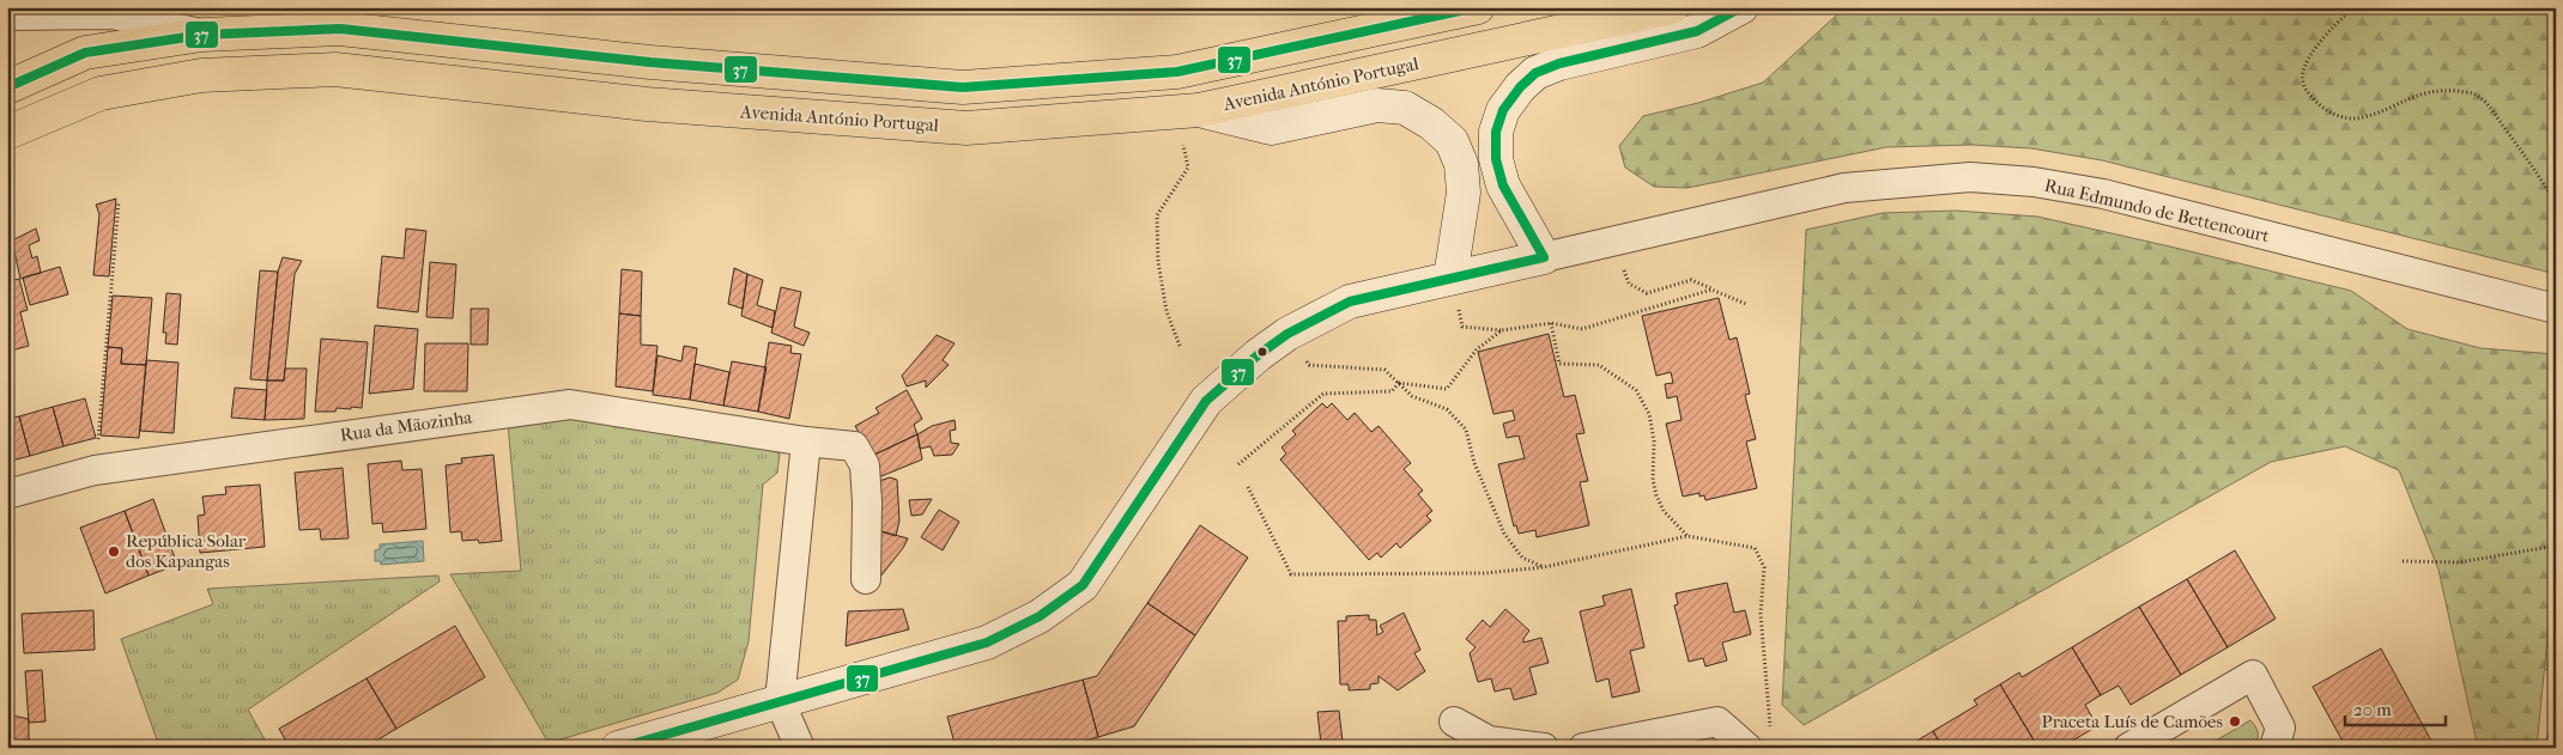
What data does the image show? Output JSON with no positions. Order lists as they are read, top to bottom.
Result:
{
  "streets": {
    "main road": ["Avenida António Portugal"],
    "street": ["Rua Edmundo de Bettencourt", "Rua da Mãozinha"]
  },
  "places": ["República Solar dos Kapangas", "Praceta Luís de Camões"],
  "lines": ["transit line 37"],
  "scale_bar": "20 m"
}
